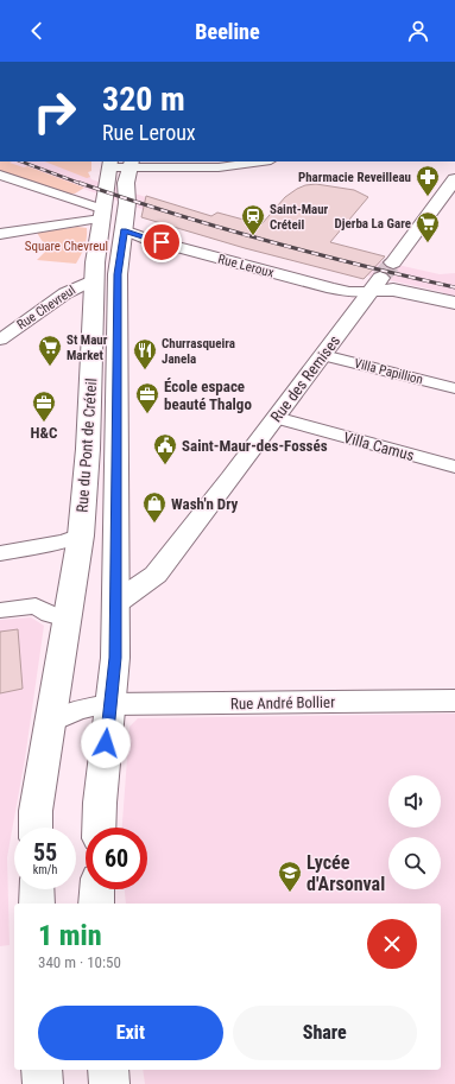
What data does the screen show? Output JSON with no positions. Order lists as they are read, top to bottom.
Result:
{
  "streets": {
    "main road": ["Rue des Remises", "Rue du Pont de Créteil", "Rue André Bollier"],
    "street": [
      "Rue Leroux",
      "Rue Chevreul",
      "Villa Papillion",
      "Villa Camus"
    ]
  },
  "crossings": [
    ["Rue Leroux", "Rue des Remises"],
    ["Rue Leroux", "Rue du Pont de Créteil"],
    ["Rue Chevreul", "Rue du Pont de Créteil"],
    ["Villa Papillion", "Rue des Remises"],
    ["Rue des Remises", "Rue du Pont de Créteil"],
    ["Rue des Remises", "Villa Camus"],
    ["Rue du Pont de Créteil", "Rue André Bollier"]
  ],
  "parks": ["Square Chevreul"],
  "places": {
    "pharmacy": ["Pharmacie Reveilleau"],
    "station": ["Saint-Maur Créteil"],
    "supermarket": ["Djerba La Gare", "St Maur Market"],
    "restaurant": ["Churrasqueira Janela"],
    "office": ["École espace beauté Thalgo", "H&C"],
    "public building": ["Saint-Maur-des-Fossés"],
    "shop": ["Wash'n Dry"],
    "school or university": ["Lycée d'Arsonval"]
  },
  "page": {
    "header": "Beeline",
    "turn": ["320 m", "Rue Leroux"],
    "speed": "55 km/h",
    "limit": "60",
    "heading": ["1 min", "340 m · 10:50"],
    "buttons": ["Exit", "Share"]
  }
}
